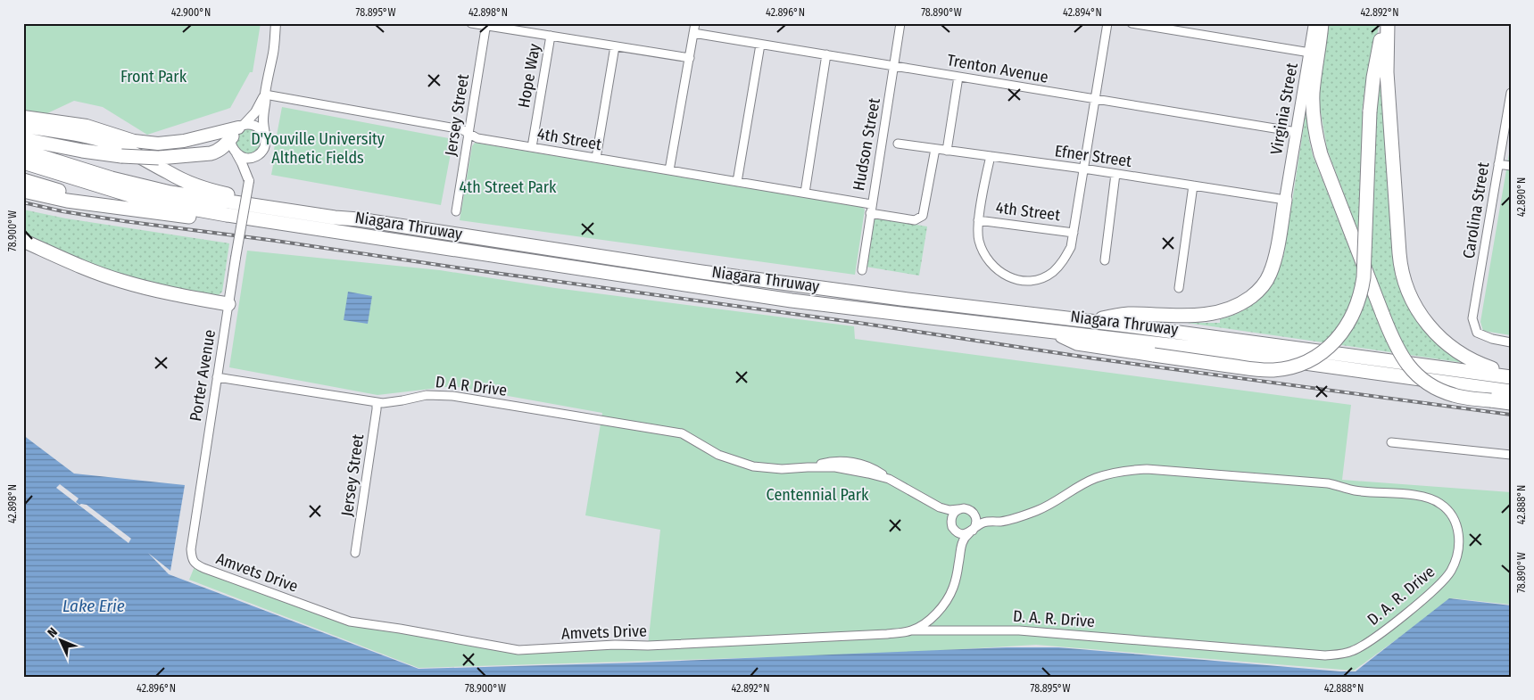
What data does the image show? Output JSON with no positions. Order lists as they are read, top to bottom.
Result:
{
  "streets": {
    "highway": ["Niagara Thruway"],
    "main road": ["Virginia Street"],
    "street": [
      "Trenton Avenue",
      "Hope Way",
      "Jersey Street",
      "4th Street",
      "Hudson Street",
      "Efner Street",
      "Carolina Street",
      "Porter Avenue",
      "D A R Drive",
      "Amvets Drive",
      "D. A. R. Drive"
    ]
  },
  "crossings": [
    ["Trenton Avenue", "Virginia Street"],
    ["Trenton Avenue", "Hudson Street"],
    ["Hope Way", "4th Street"],
    ["Virginia Street", "Efner Street"],
    ["Jersey Street", "4th Street"],
    ["Jersey Street", "D A R Drive"],
    ["4th Street", "Hudson Street"],
    ["4th Street", "Porter Avenue"],
    ["Porter Avenue", "D A R Drive"],
    ["Porter Avenue", "Amvets Drive"],
    ["Amvets Drive", "D. A. R. Drive"]
  ],
  "water": ["Lake Erie"],
  "parks": [
    "Front Park",
    "D'Youville University Althetic Fields",
    "4th Street Park",
    "Centennial Park"
  ],
  "north": "top left",
  "coordinates": [
    "42.900°N",
    "78.895°W",
    "42.898°N",
    "42.896°N",
    "78.890°W",
    "42.894°N",
    "42.892°N",
    "42.890°N",
    "78.900°W",
    "42.888°N"
  ]
}
